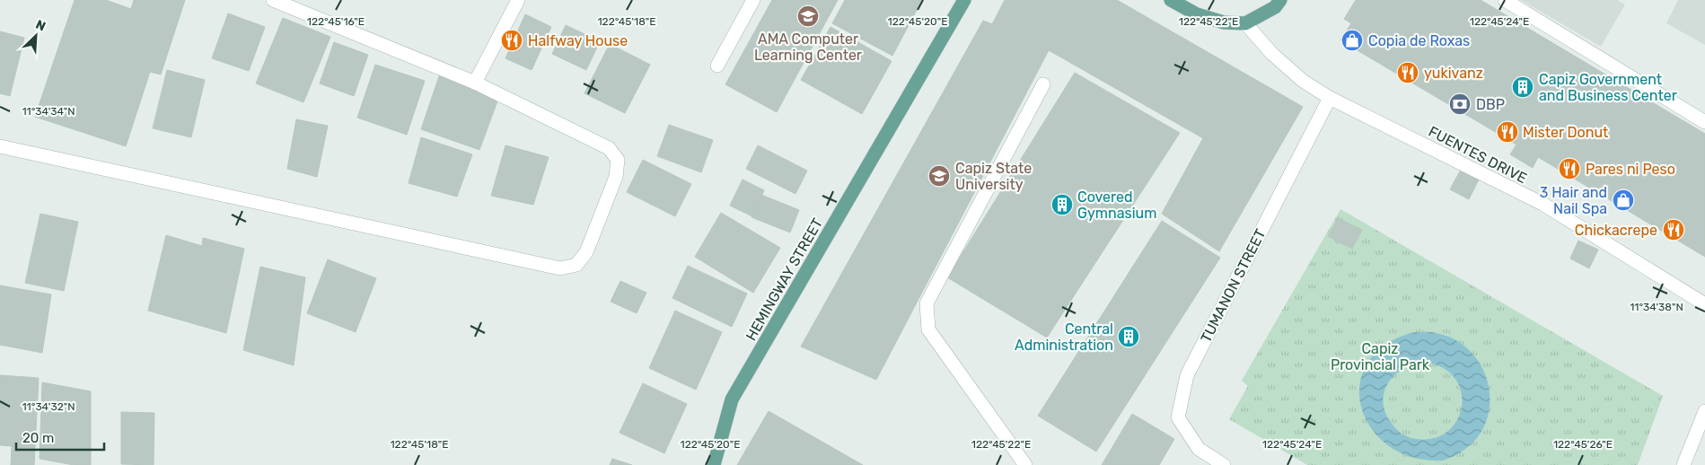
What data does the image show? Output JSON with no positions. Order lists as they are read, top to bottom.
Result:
{
  "streets": {
    "main road": ["HEMINGWAY STREET"],
    "street": ["FUENTES DRIVE", "TUMANON STREET"]
  },
  "crossings": [
    ["FUENTES DRIVE", "TUMANON STREET"]
  ],
  "parks": ["Capiz Provincial Park"],
  "places": {
    "school or university": ["AMA Computer Learning Center", "Capiz State University"],
    "restaurant": [
      "Halfway House",
      "yukivanz",
      "Mister Donut",
      "Pares ni Peso",
      "Chickacrepe"
    ],
    "shop": ["Copia de Roxas", "3 Hair and Nail Spa"],
    "building": ["Capiz Government and Business Center", "Covered Gymnasium", "Central Administration"],
    "bank": ["DBP"]
  },
  "scale_bar": "20 m",
  "north": "top right",
  "coordinates": [
    "122°45'16\"E",
    "122°45'18\"E",
    "122°45'20\"E",
    "122°45'22\"E",
    "122°45'24\"E",
    "11°34'34\"N",
    "11°34'38\"N",
    "11°34'32\"N",
    "122°45'26\"E"
  ]
}
